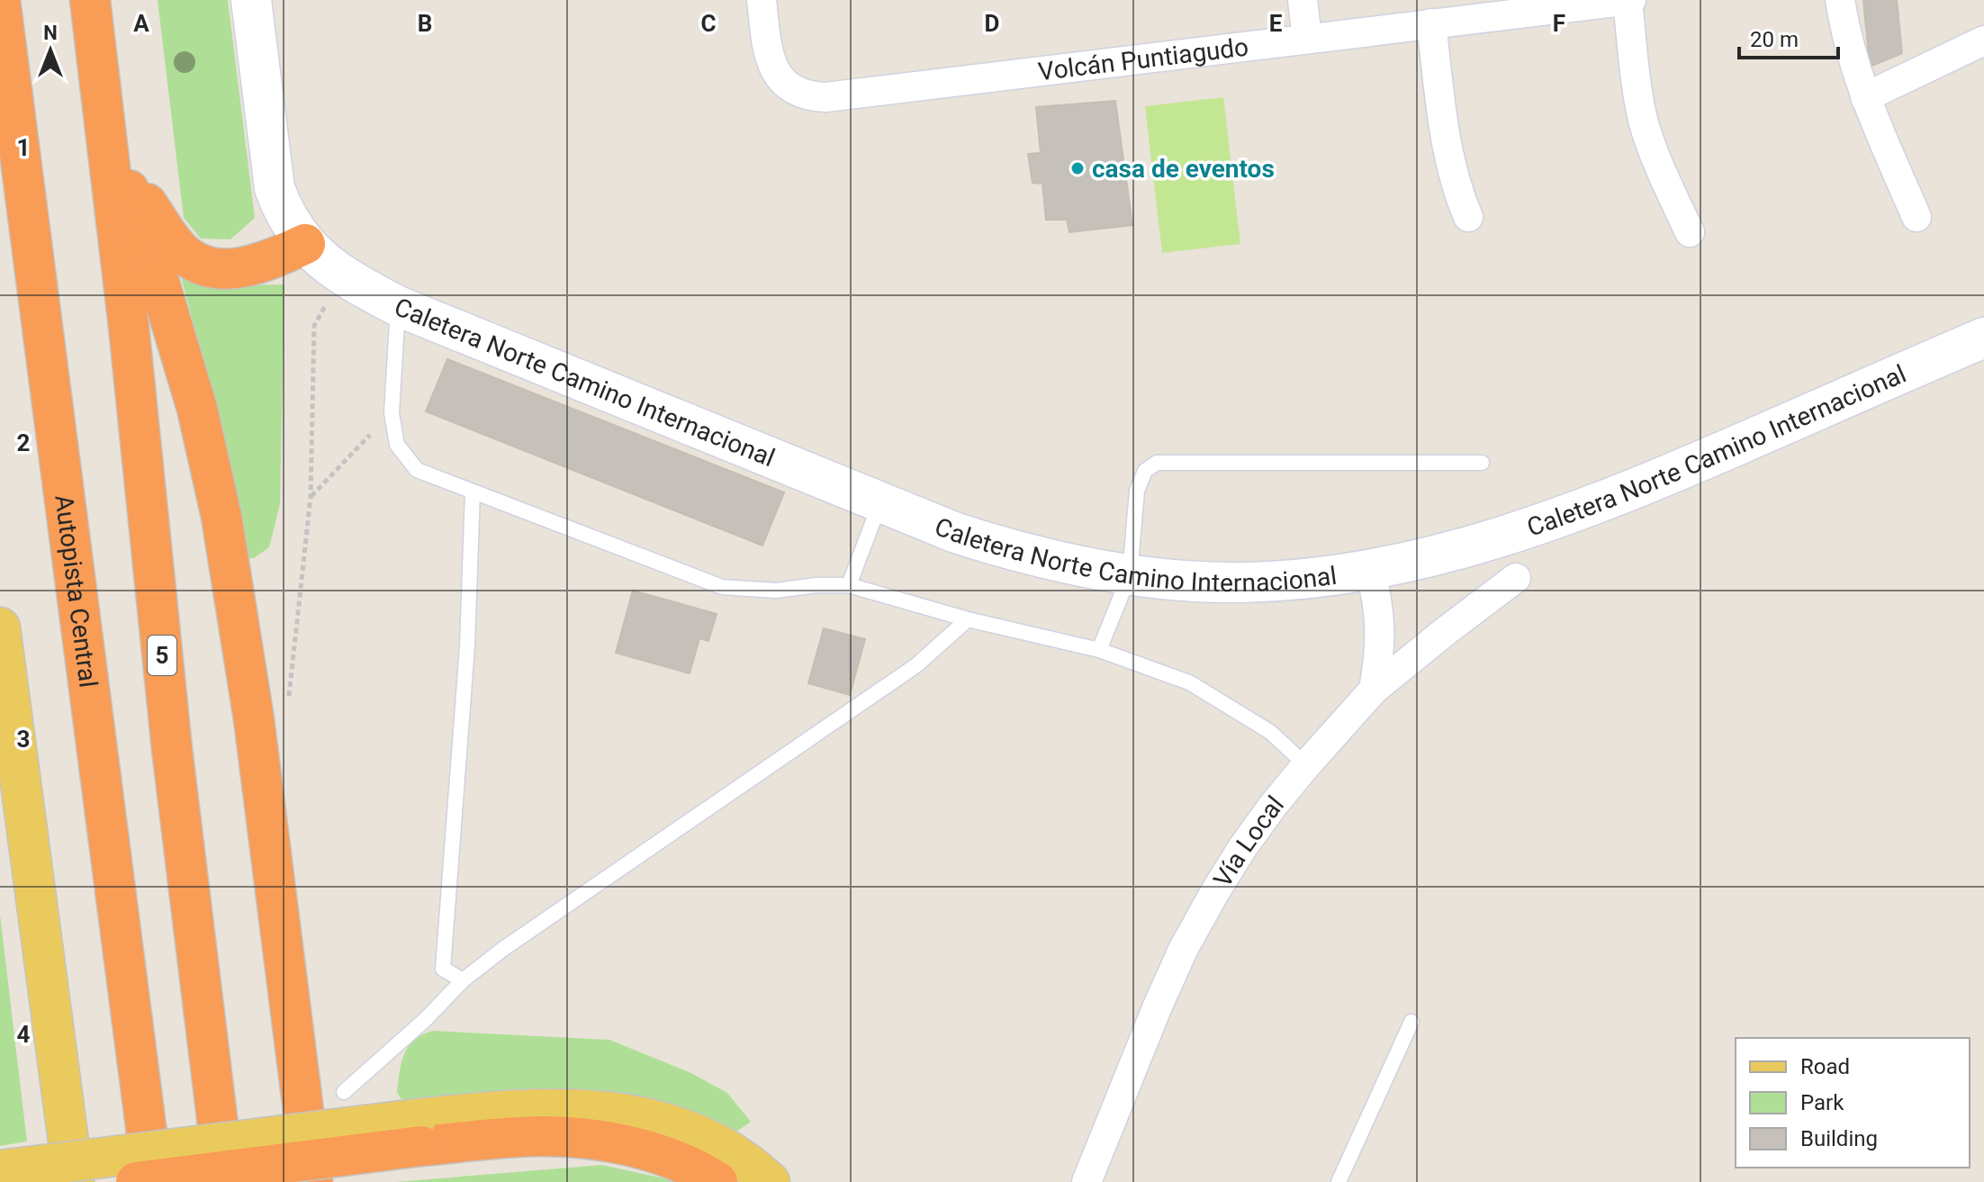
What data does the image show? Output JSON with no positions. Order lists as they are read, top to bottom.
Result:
{
  "streets": {
    "highway": ["Autopista Central", "5"],
    "street": ["Volcán Puntiagudo", "Caletera Norte Camino Internacional", "Vía Local"]
  },
  "places": ["casa de eventos"],
  "legend": ["Road", "Park", "Building"],
  "scale_bar": "20 m",
  "north": "top",
  "grid": {
    "columns": [
      "A",
      "B",
      "C",
      "D",
      "E",
      "F"
    ],
    "rows": [
      "1",
      "2",
      "3",
      "4"
    ]
  }
}
